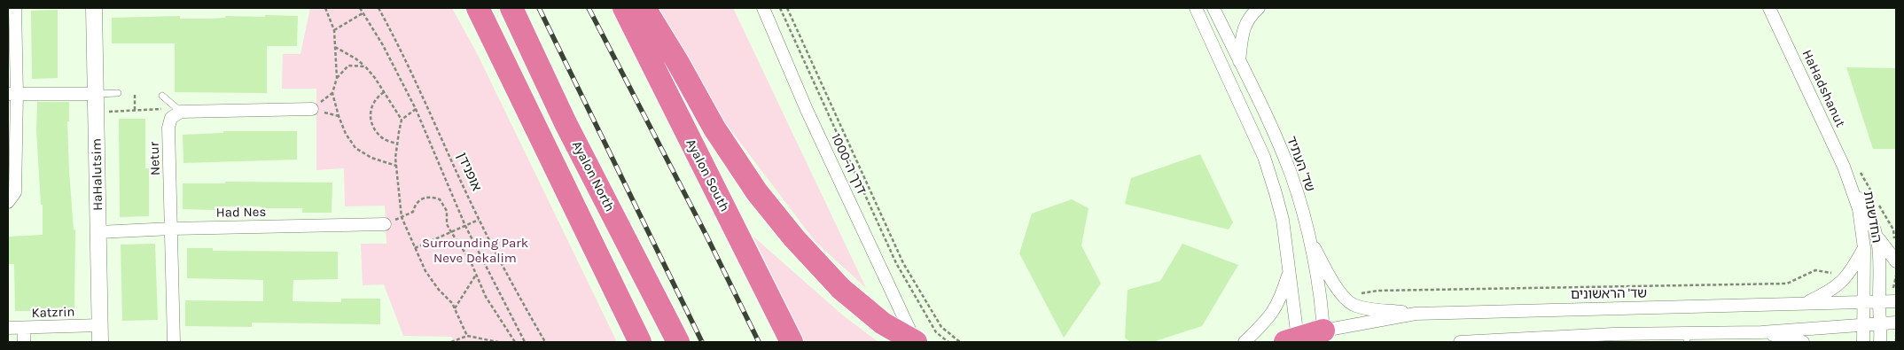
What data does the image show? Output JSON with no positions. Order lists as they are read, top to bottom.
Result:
{
  "streets": {
    "highway": ["Ayalon South", "Ayalon North"],
    "street": [
      "HaHadshanut",
      "Netur",
      "דרך ה-1000",
      "שד' העתיד",
      "HaHalutsim",
      "Had Nes",
      "החדשנות",
      "שד' הראשונים",
      "Katzrin"
    ],
    "path": ["אופנידן"]
  },
  "crossings": [
    ["HaHadshanut", "החדשנות"],
    ["Netur", "Had Nes"],
    ["שד' העתיד", "שד' הראשונים"],
    ["HaHalutsim", "Had Nes"],
    ["HaHalutsim", "Katzrin"],
    ["החדשנות", "שד' הראשונים"]
  ],
  "parks": ["Surrounding Park Neve Dekalim"]
}
